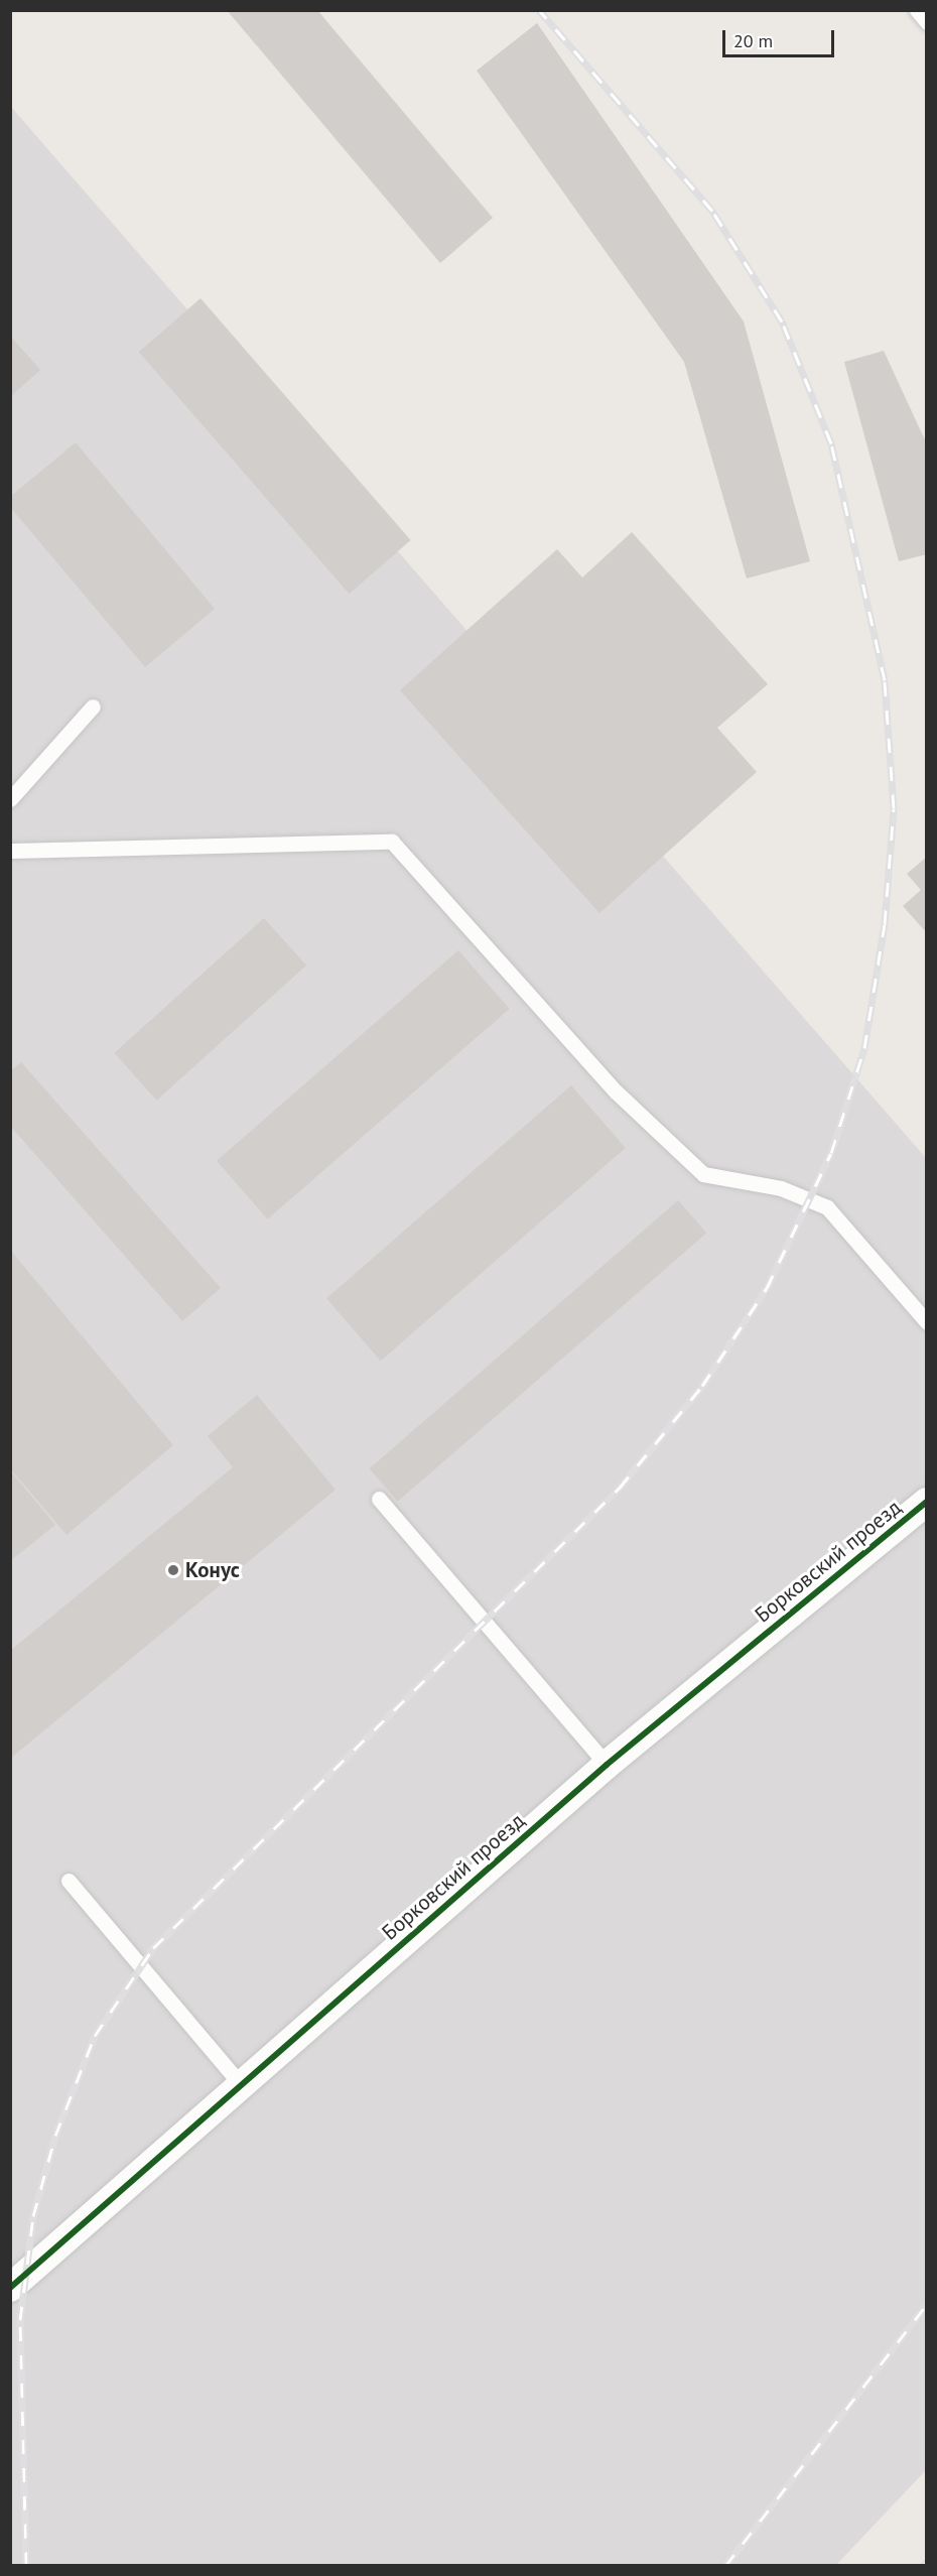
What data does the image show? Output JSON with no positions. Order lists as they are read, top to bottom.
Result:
{
  "streets": {
    "street": ["Борковский проезд"]
  },
  "places": ["Конус"],
  "scale_bar": "20 m"
}
